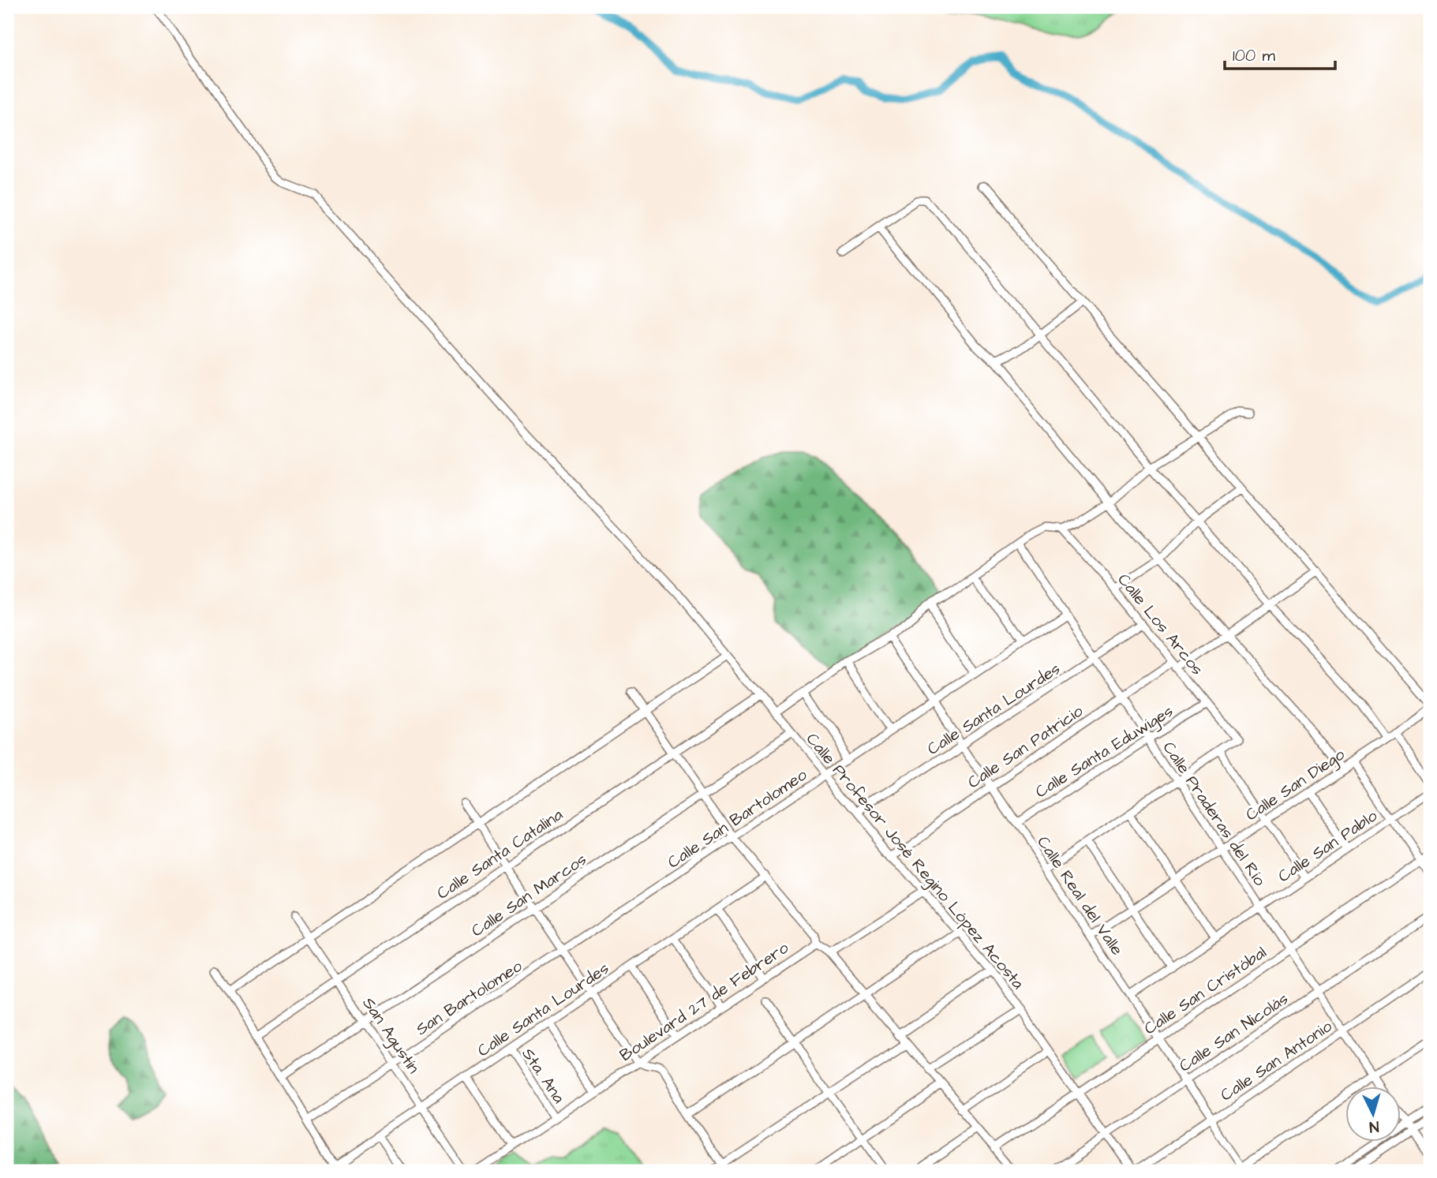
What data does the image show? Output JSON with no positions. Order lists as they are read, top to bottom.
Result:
{
  "streets": {
    "street": [
      "Calle Los Arcos",
      "Calle Santa Lourdes",
      "Calle San Patricio",
      "Calle Santa Eduwiges",
      "Calle San Diego",
      "Calle Praderas del Río",
      "Calle San Bartolomeo",
      "Calle San Pablo",
      "Calle Santa Catalina",
      "Calle Profesor José Regino López Acosta",
      "Calle San Marcos",
      "Calle Real del Valle",
      "Calle San Cristóbal",
      "San Bartolomeo",
      "Boulevard 27 de Febrero",
      "Calle San Nicolás",
      "San Agustín",
      "Calle San Antonio",
      "Sta. Ana"
    ]
  },
  "crossings": [
    ["Calle Los Arcos", "Calle Santa Lourdes"],
    ["Calle Los Arcos", "Calle San Patricio"],
    ["Calle Los Arcos", "Calle Santa Eduwiges"],
    ["Calle Santa Lourdes", "Calle Praderas del Río"],
    ["Calle Santa Lourdes", "Calle Profesor José Regino López Acosta"],
    ["Calle Santa Lourdes", "Calle Real del Valle"],
    ["Calle Santa Lourdes", "San Bartolomeo"],
    ["Calle Santa Lourdes", "San Agustín"],
    ["Calle Santa Lourdes", "Sta. Ana"],
    ["Calle San Patricio", "Calle Praderas del Río"],
    ["Calle San Patricio", "Calle Profesor José Regino López Acosta"],
    ["Calle San Patricio", "Calle Real del Valle"],
    ["Calle Santa Eduwiges", "Calle Praderas del Río"],
    ["Calle Santa Eduwiges", "Calle Real del Valle"],
    ["Calle San Diego", "Calle Praderas del Río"],
    ["Calle San Diego", "Calle Real del Valle"],
    ["Calle Praderas del Río", "Calle San Bartolomeo"],
    ["Calle Praderas del Río", "Calle San Pablo"],
    ["Calle Praderas del Río", "Calle San Cristóbal"],
    ["Calle Praderas del Río", "Calle San Nicolás"],
    ["Calle Praderas del Río", "Calle San Antonio"],
    ["Calle San Bartolomeo", "Calle Profesor José Regino López Acosta"],
    ["Calle San Bartolomeo", "Calle Real del Valle"],
    ["Calle San Bartolomeo", "San Bartolomeo"],
    ["Calle San Pablo", "Calle Real del Valle"],
    ["Calle Santa Catalina", "Calle Profesor José Regino López Acosta"],
    ["Calle Santa Catalina", "San Agustín"],
    ["Calle Profesor José Regino López Acosta", "Calle San Marcos"],
    ["Calle Profesor José Regino López Acosta", "Calle San Cristóbal"],
    ["Calle Profesor José Regino López Acosta", "Calle San Nicolás"],
    ["Calle San Marcos", "San Agustín"],
    ["Calle Real del Valle", "Calle San Cristóbal"],
    ["Calle Real del Valle", "Calle San Nicolás"],
    ["Calle Real del Valle", "Calle San Antonio"],
    ["San Bartolomeo", "San Agustín"],
    ["Boulevard 27 de Febrero", "Sta. Ana"]
  ],
  "scale_bar": "100 m",
  "north": "bottom"
}
